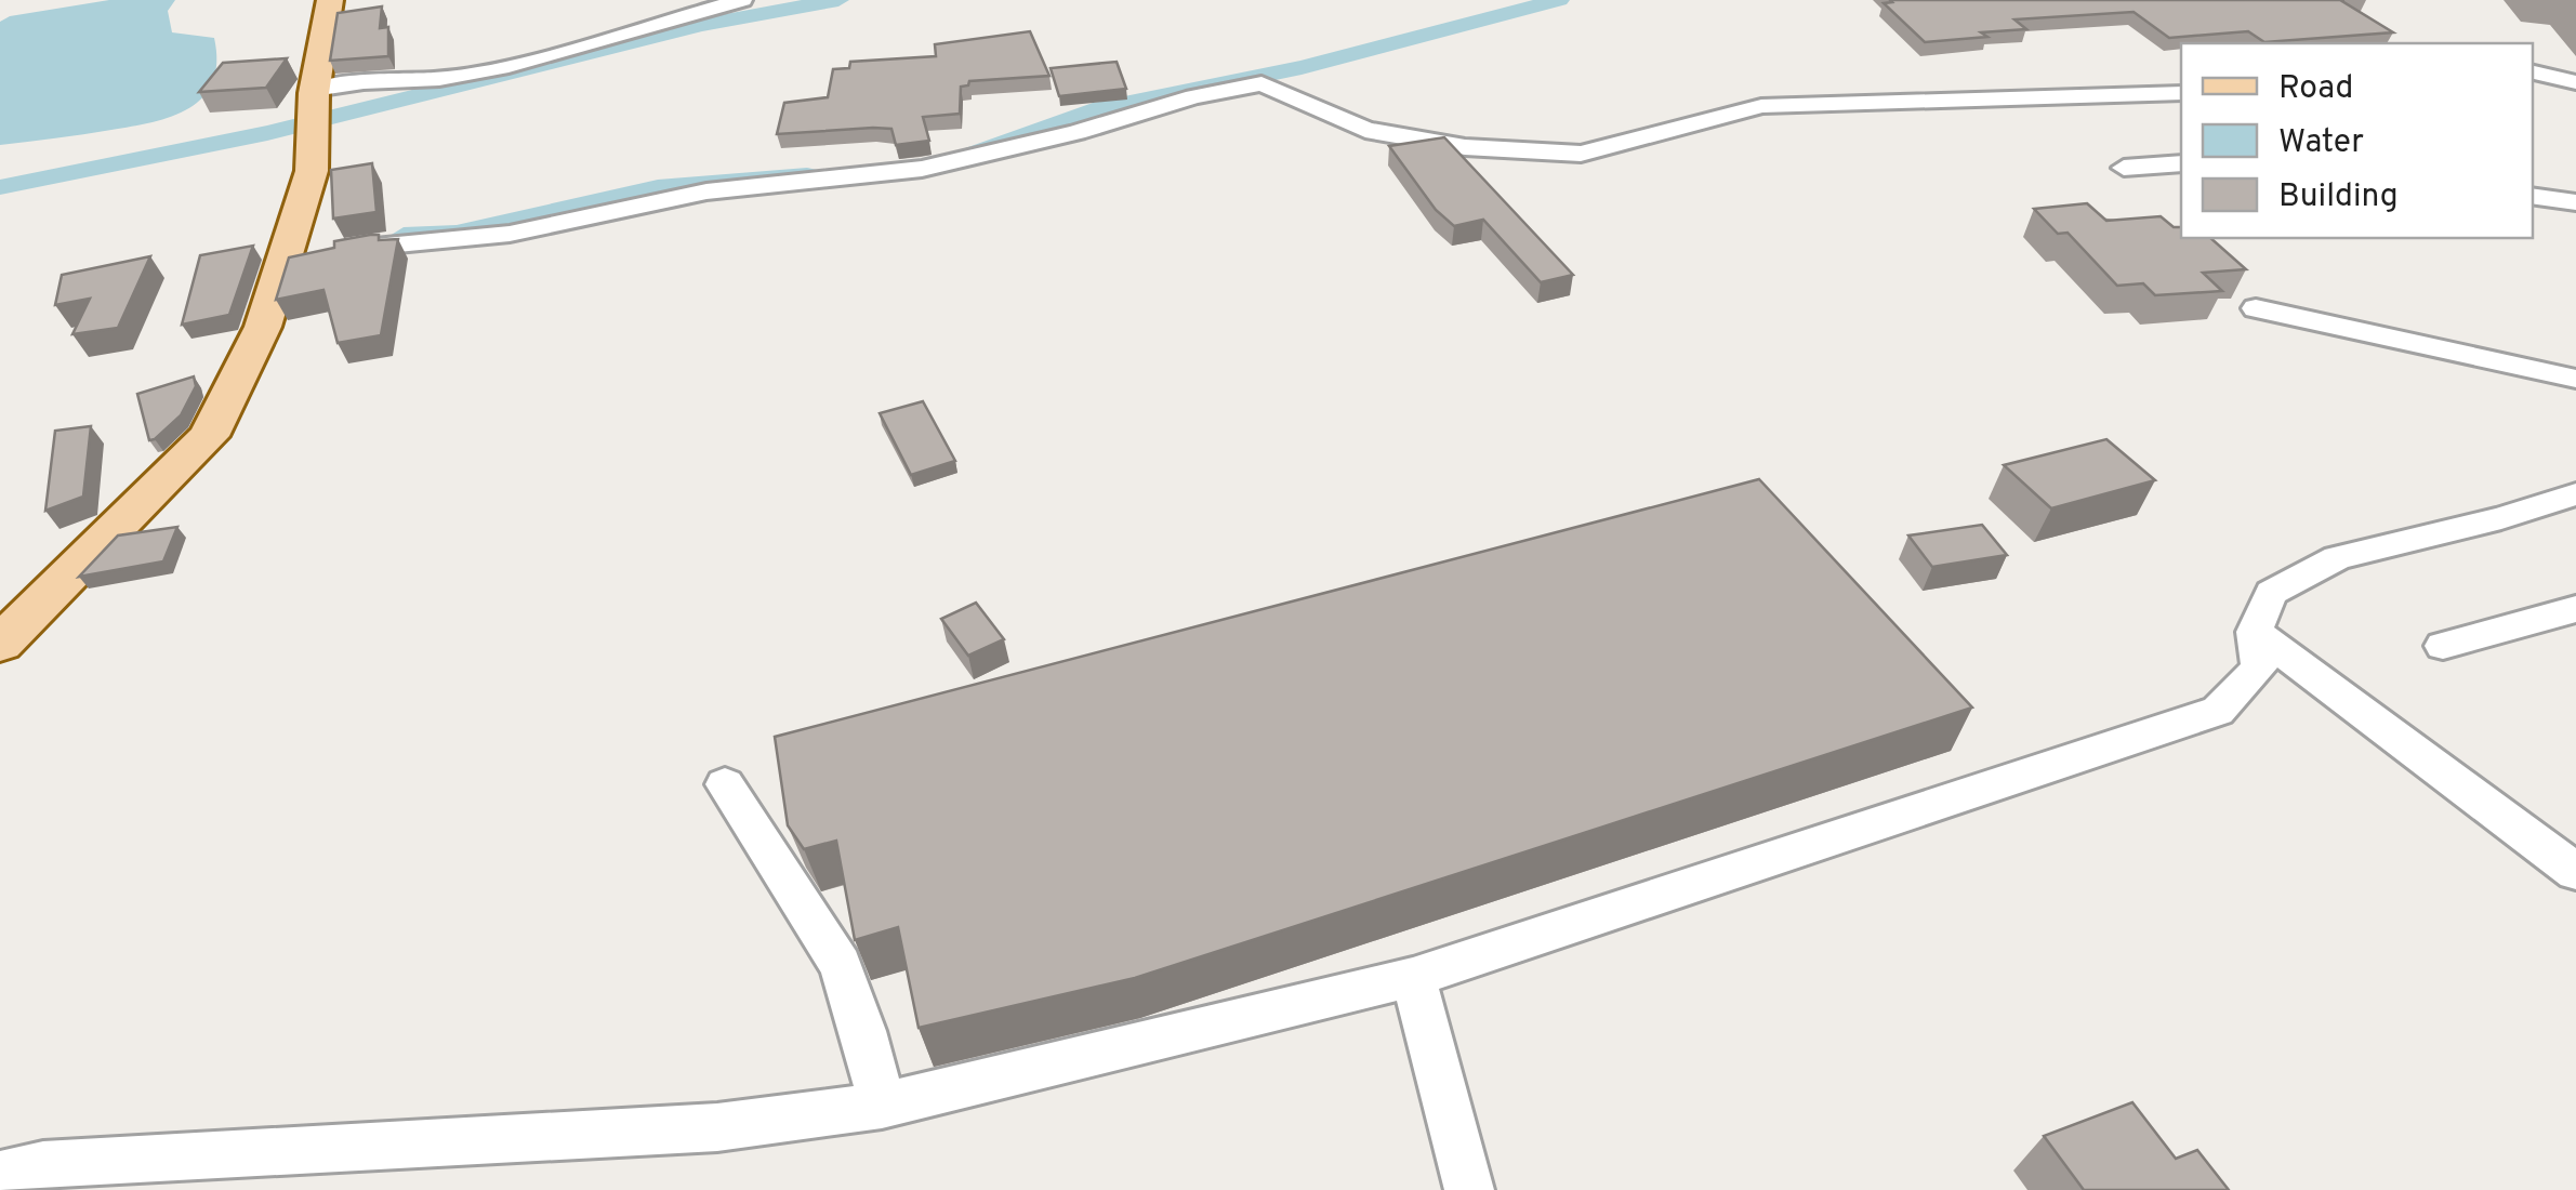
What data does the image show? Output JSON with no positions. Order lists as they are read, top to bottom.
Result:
{
  "legend": ["Road", "Water", "Building"]
}
